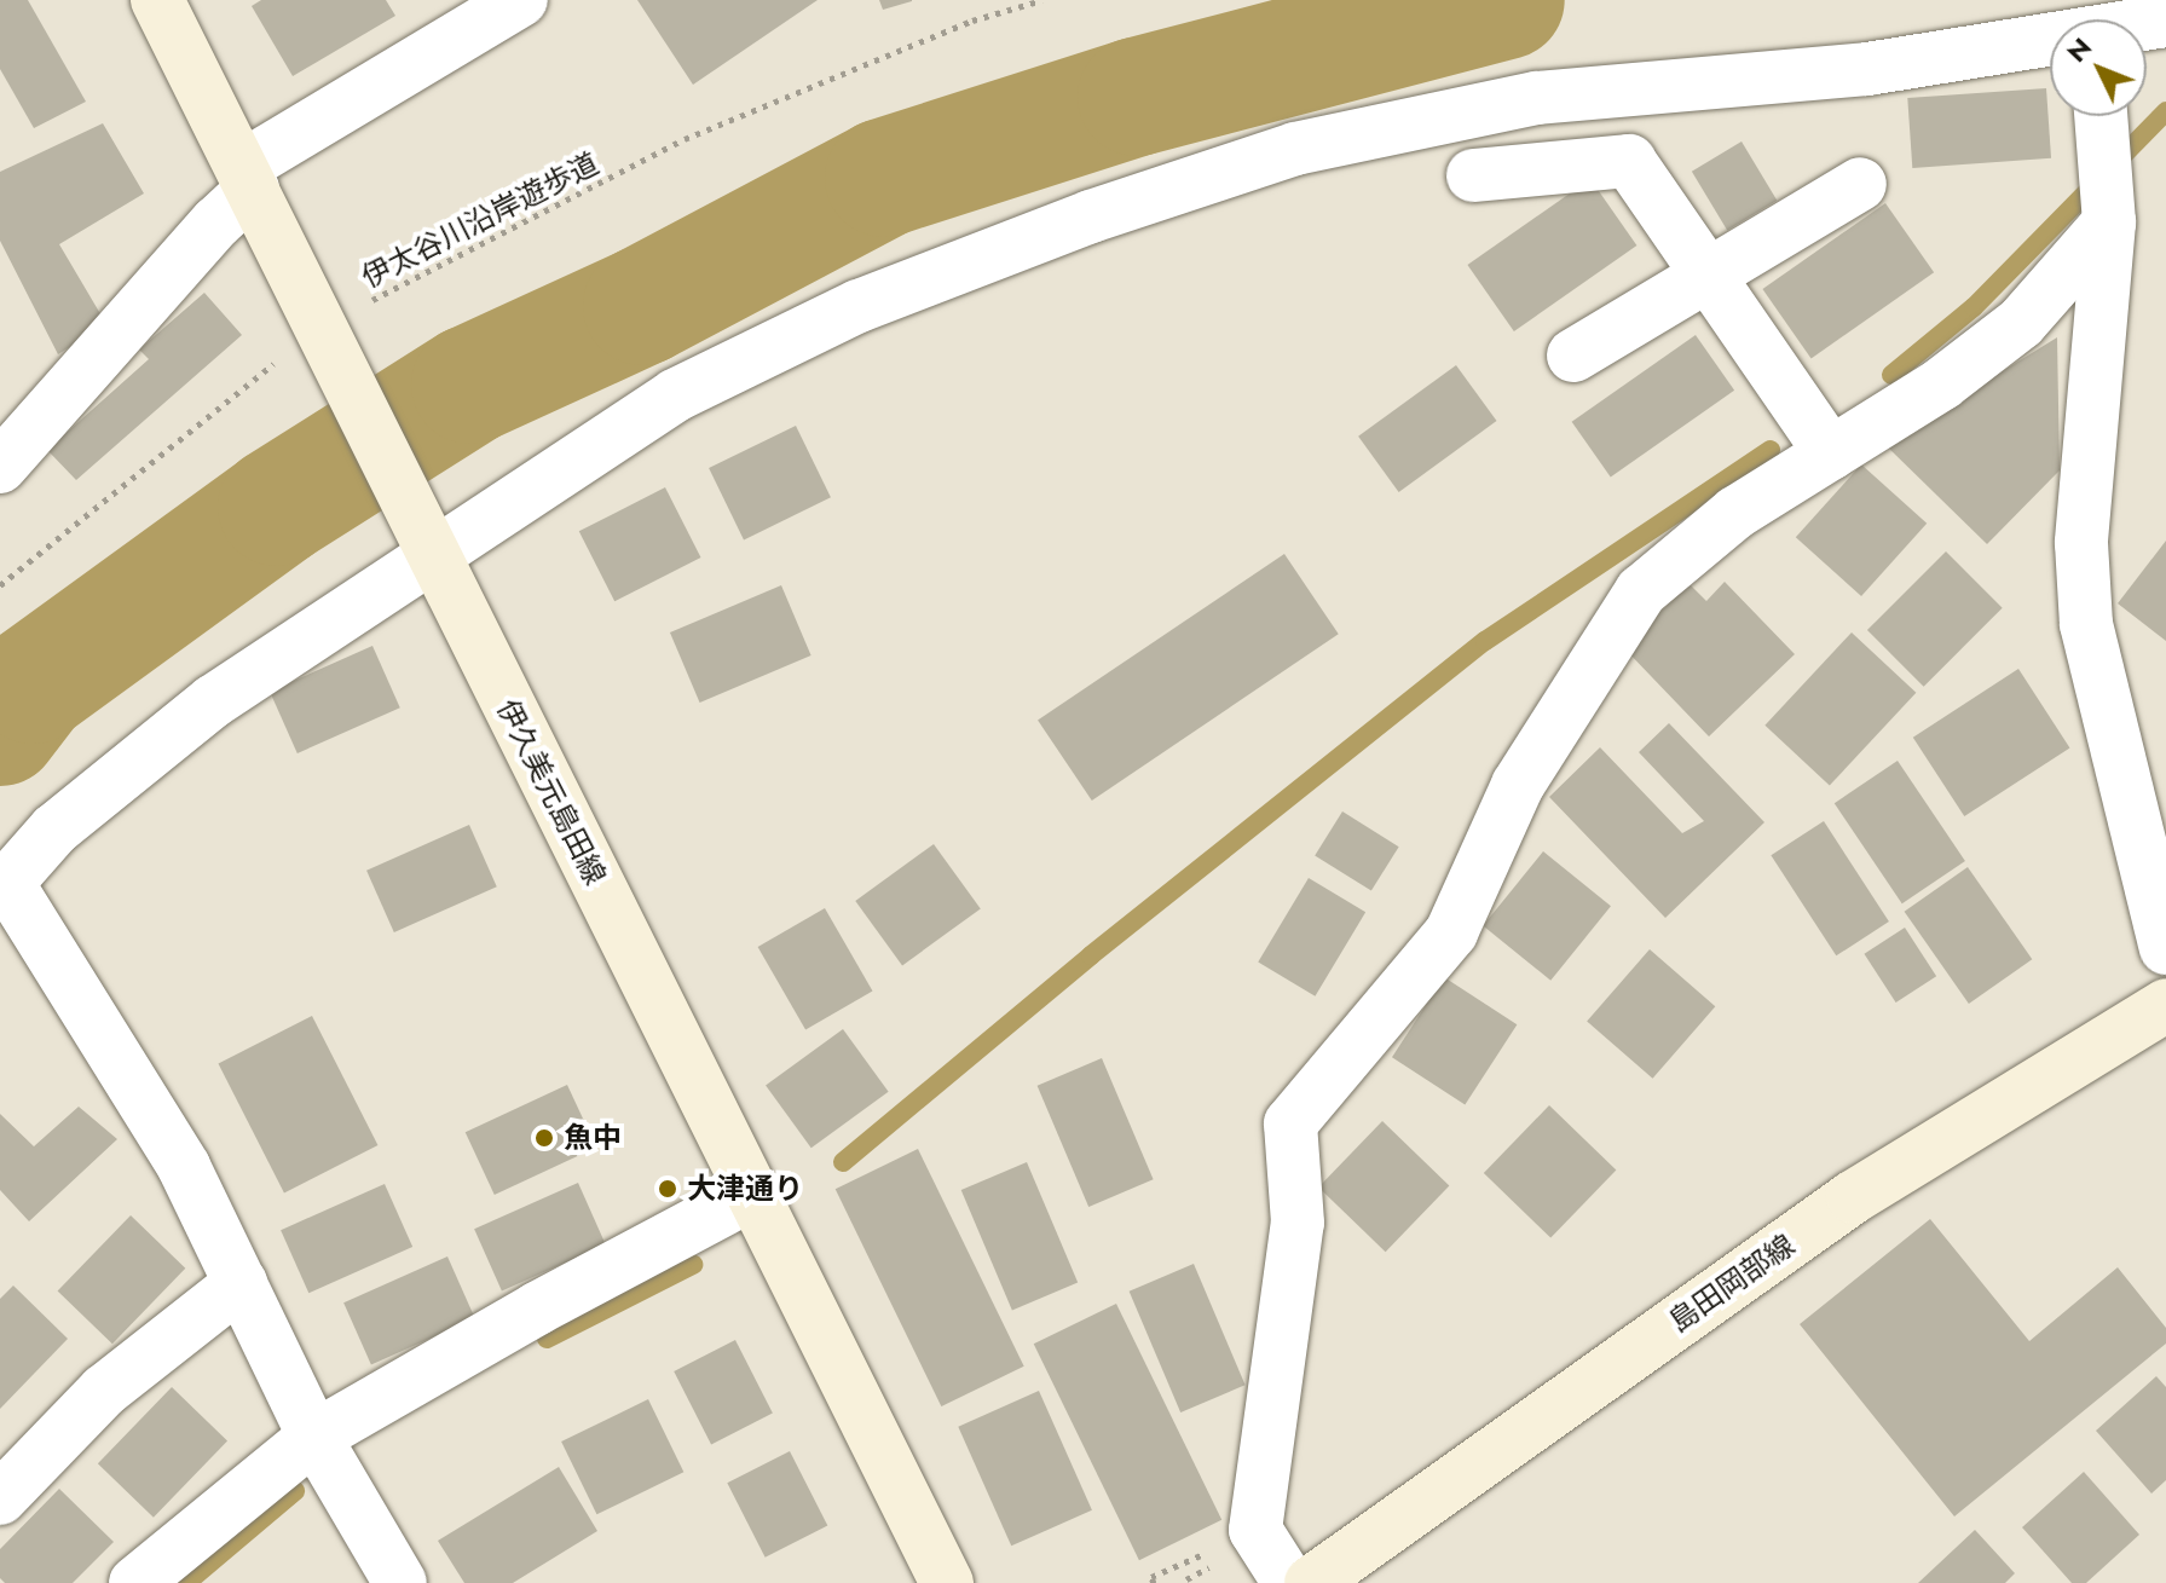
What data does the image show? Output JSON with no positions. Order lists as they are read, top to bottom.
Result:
{
  "streets": {
    "main road": ["伊久美元島田線", "島田岡部線"],
    "path": ["伊太谷川沿岸遊歩道"]
  },
  "crossings": [
    ["伊太谷川沿岸遊歩道", "伊久美元島田線"]
  ],
  "places": ["魚中", "大津通り"],
  "north": "top left"
}
